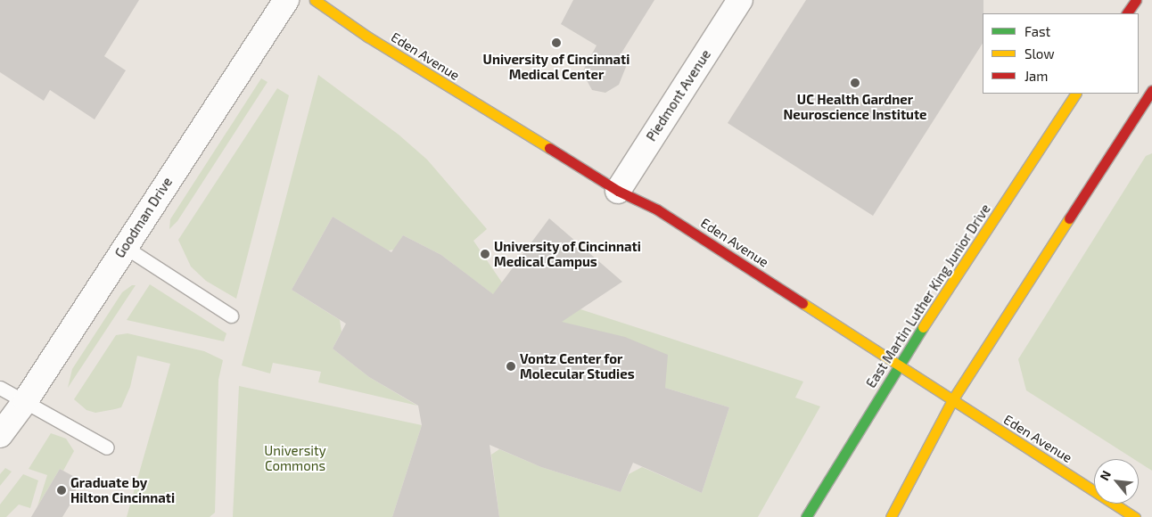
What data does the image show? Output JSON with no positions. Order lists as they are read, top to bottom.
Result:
{
  "streets": {
    "main road": ["Eden Avenue", "East Martin Luther King Junior Drive"],
    "street": ["Piedmont Avenue", "Goodman Drive"]
  },
  "crossings": [
    ["Eden Avenue", "Piedmont Avenue"],
    ["Eden Avenue", "East Martin Luther King Junior Drive"]
  ],
  "parks": ["University Commons"],
  "places": [
    "University of Cincinnati Medical Center",
    "UC Health Gardner Neuroscience Institute",
    "University of Cincinnati Medical Campus",
    "Vontz Center for Molecular Studies",
    "Graduate by Hilton Cincinnati"
  ],
  "legend": ["Fast", "Slow", "Jam"],
  "north": "top left"
}
